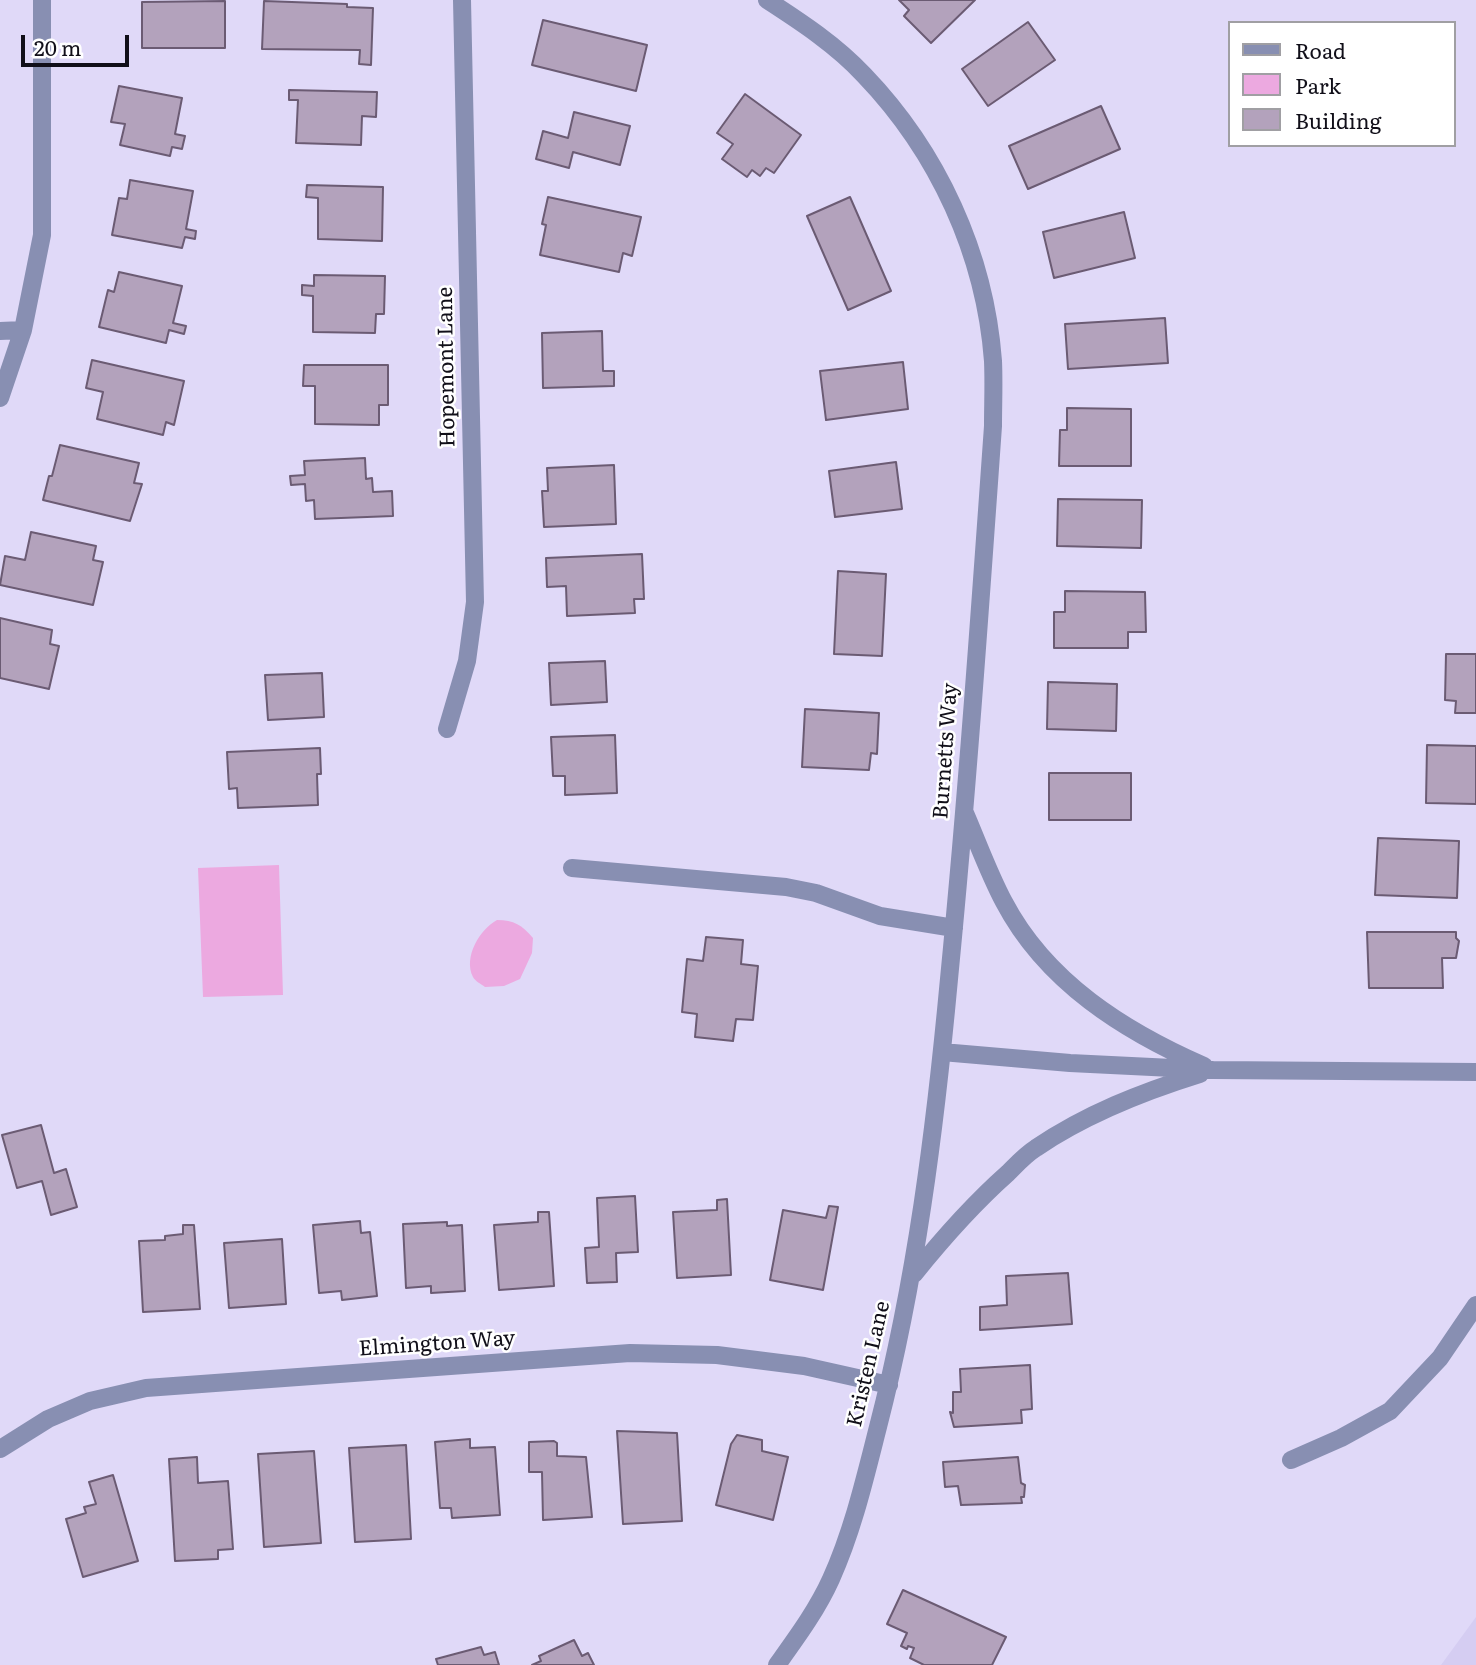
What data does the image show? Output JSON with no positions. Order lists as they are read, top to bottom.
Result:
{
  "streets": {
    "street": [
      "Hopemont Lane",
      "Burnetts Way",
      "Elmington Way",
      "Kristen Lane"
    ]
  },
  "crossings": [
    ["Burnetts Way", "Kristen Lane"],
    ["Elmington Way", "Kristen Lane"]
  ],
  "legend": ["Road", "Park", "Building"],
  "scale_bar": "20 m"
}
